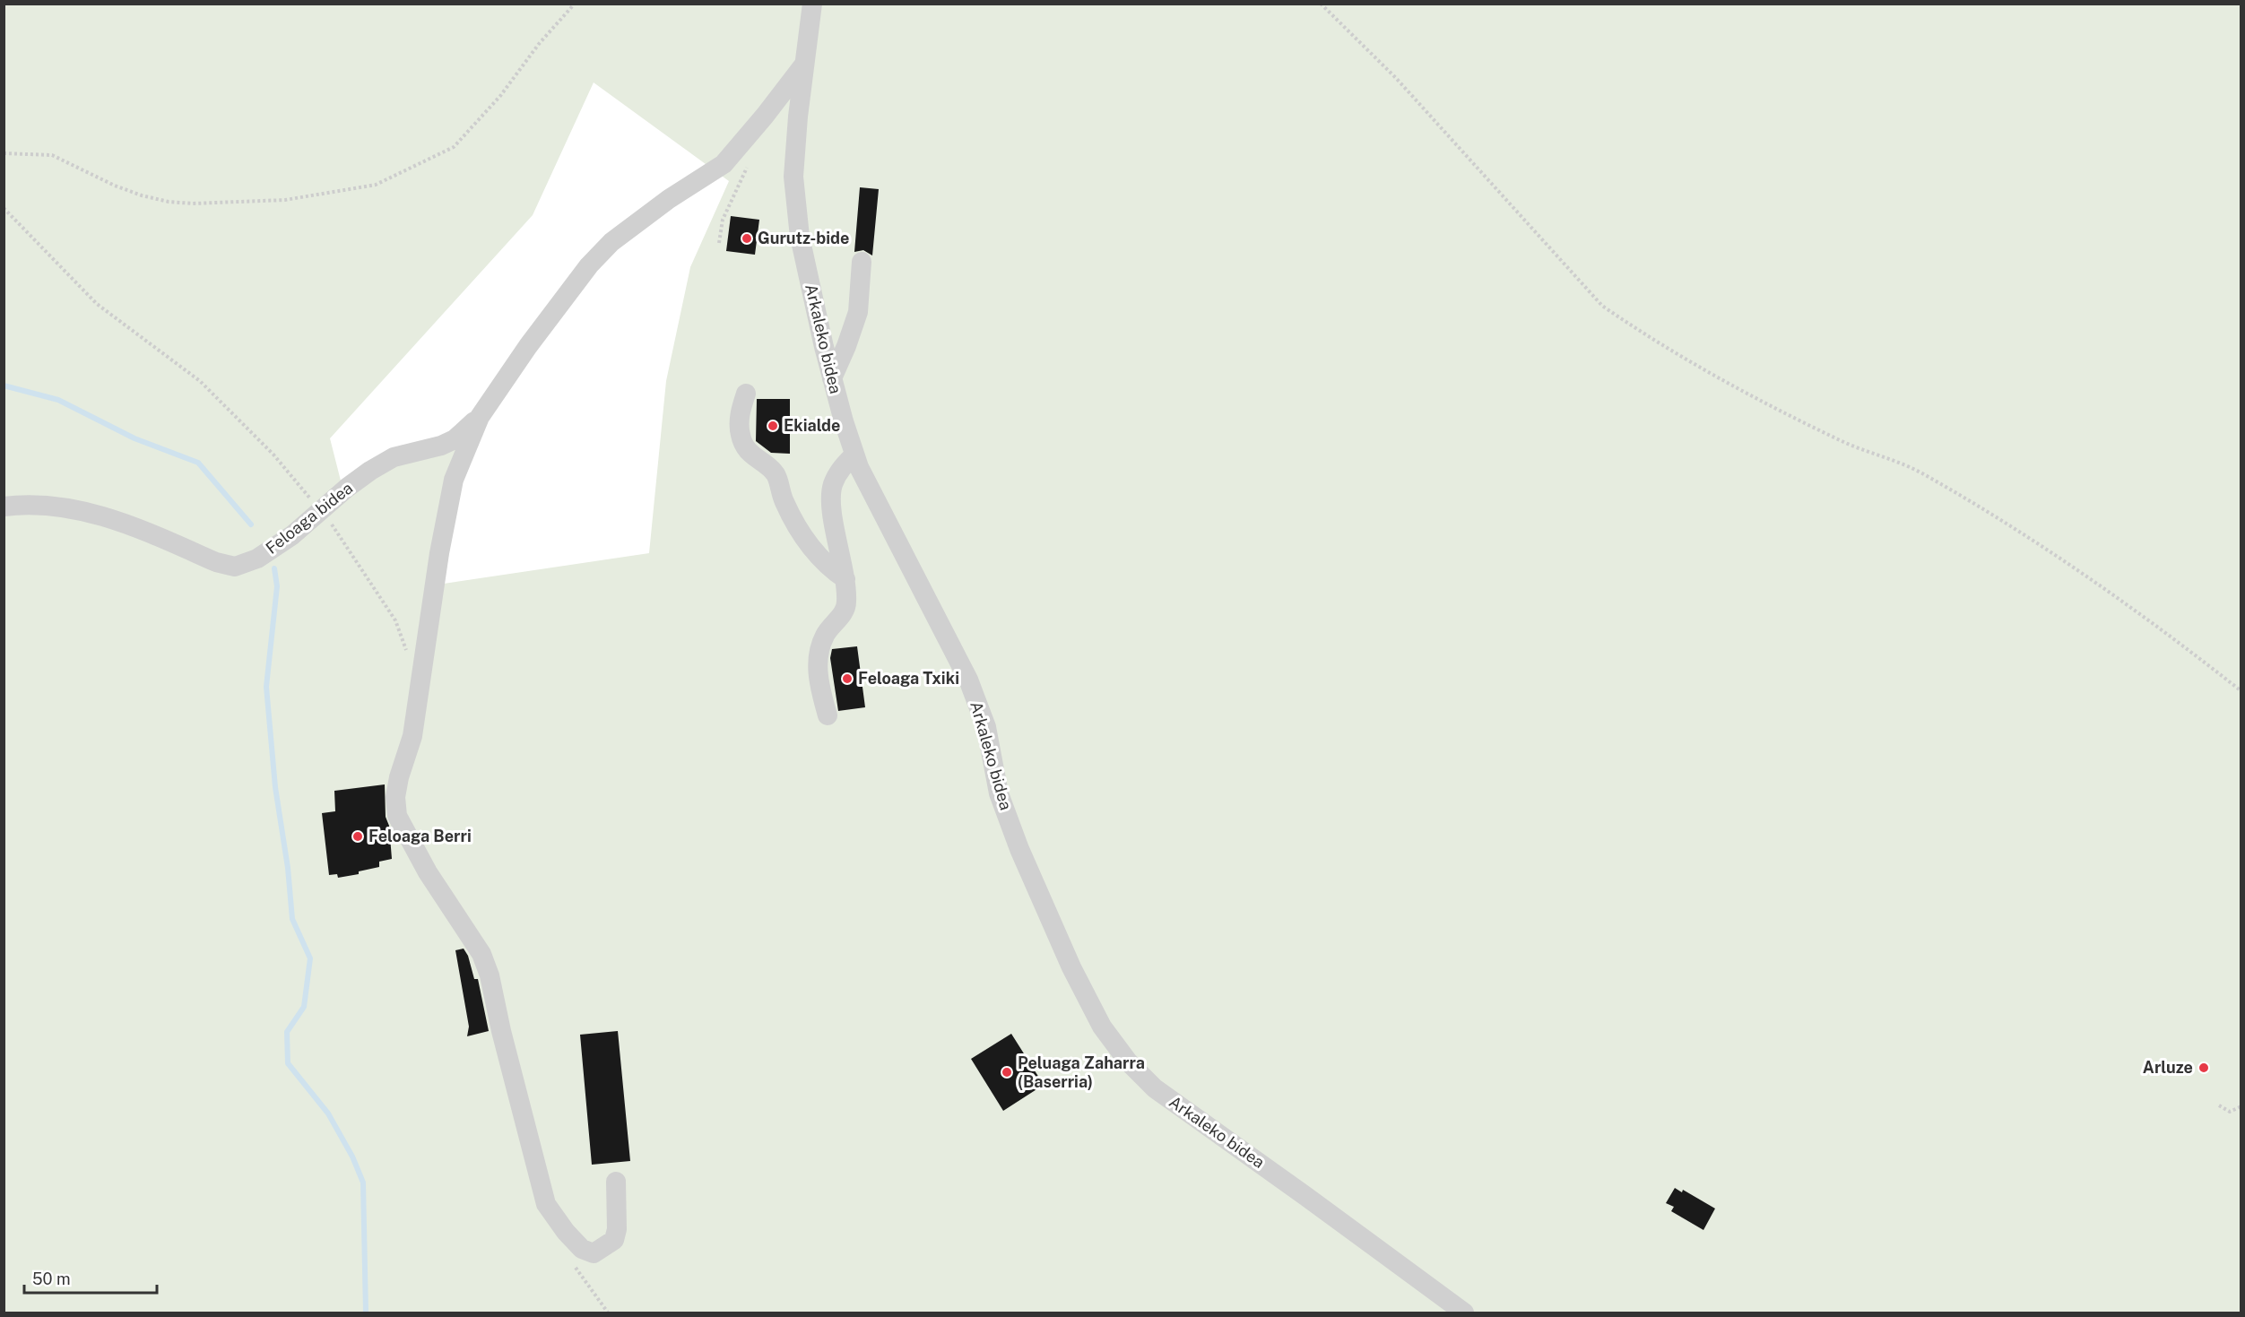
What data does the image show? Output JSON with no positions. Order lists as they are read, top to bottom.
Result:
{
  "streets": {
    "street": ["Arkaleko bidea", "Feloaga bidea"]
  },
  "places": [
    "Gurutz-bide",
    "Ekialde",
    "Feloaga Txiki",
    "Feloaga Berri",
    "Arluze",
    "Peluaga Zaharra (Baserria)"
  ],
  "scale_bar": "50 m"
}
